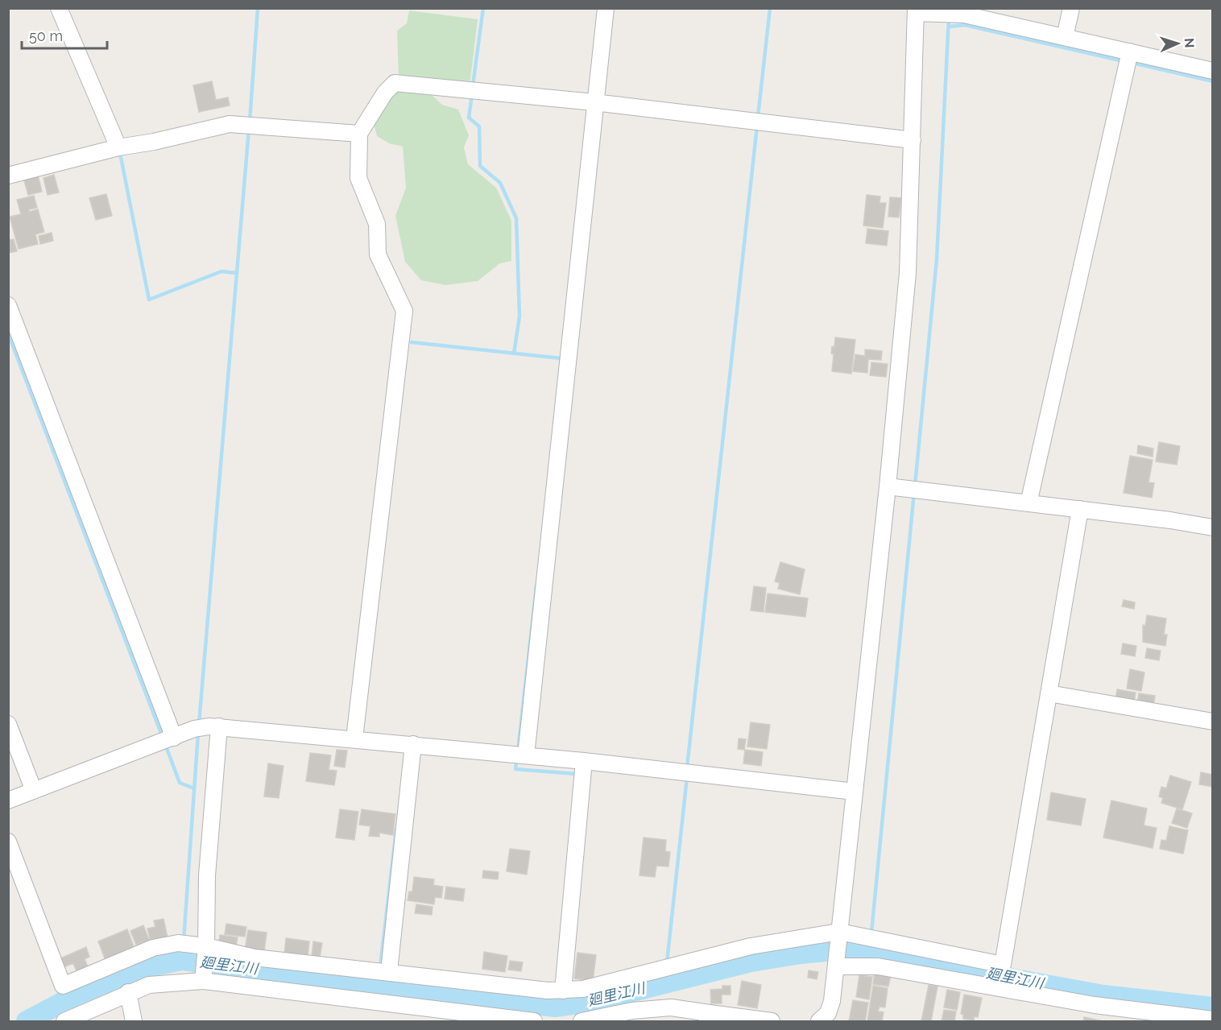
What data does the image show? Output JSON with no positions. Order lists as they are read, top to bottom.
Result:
{
  "water": ["廻里江川"],
  "scale_bar": "50 m",
  "north": "right"
}
